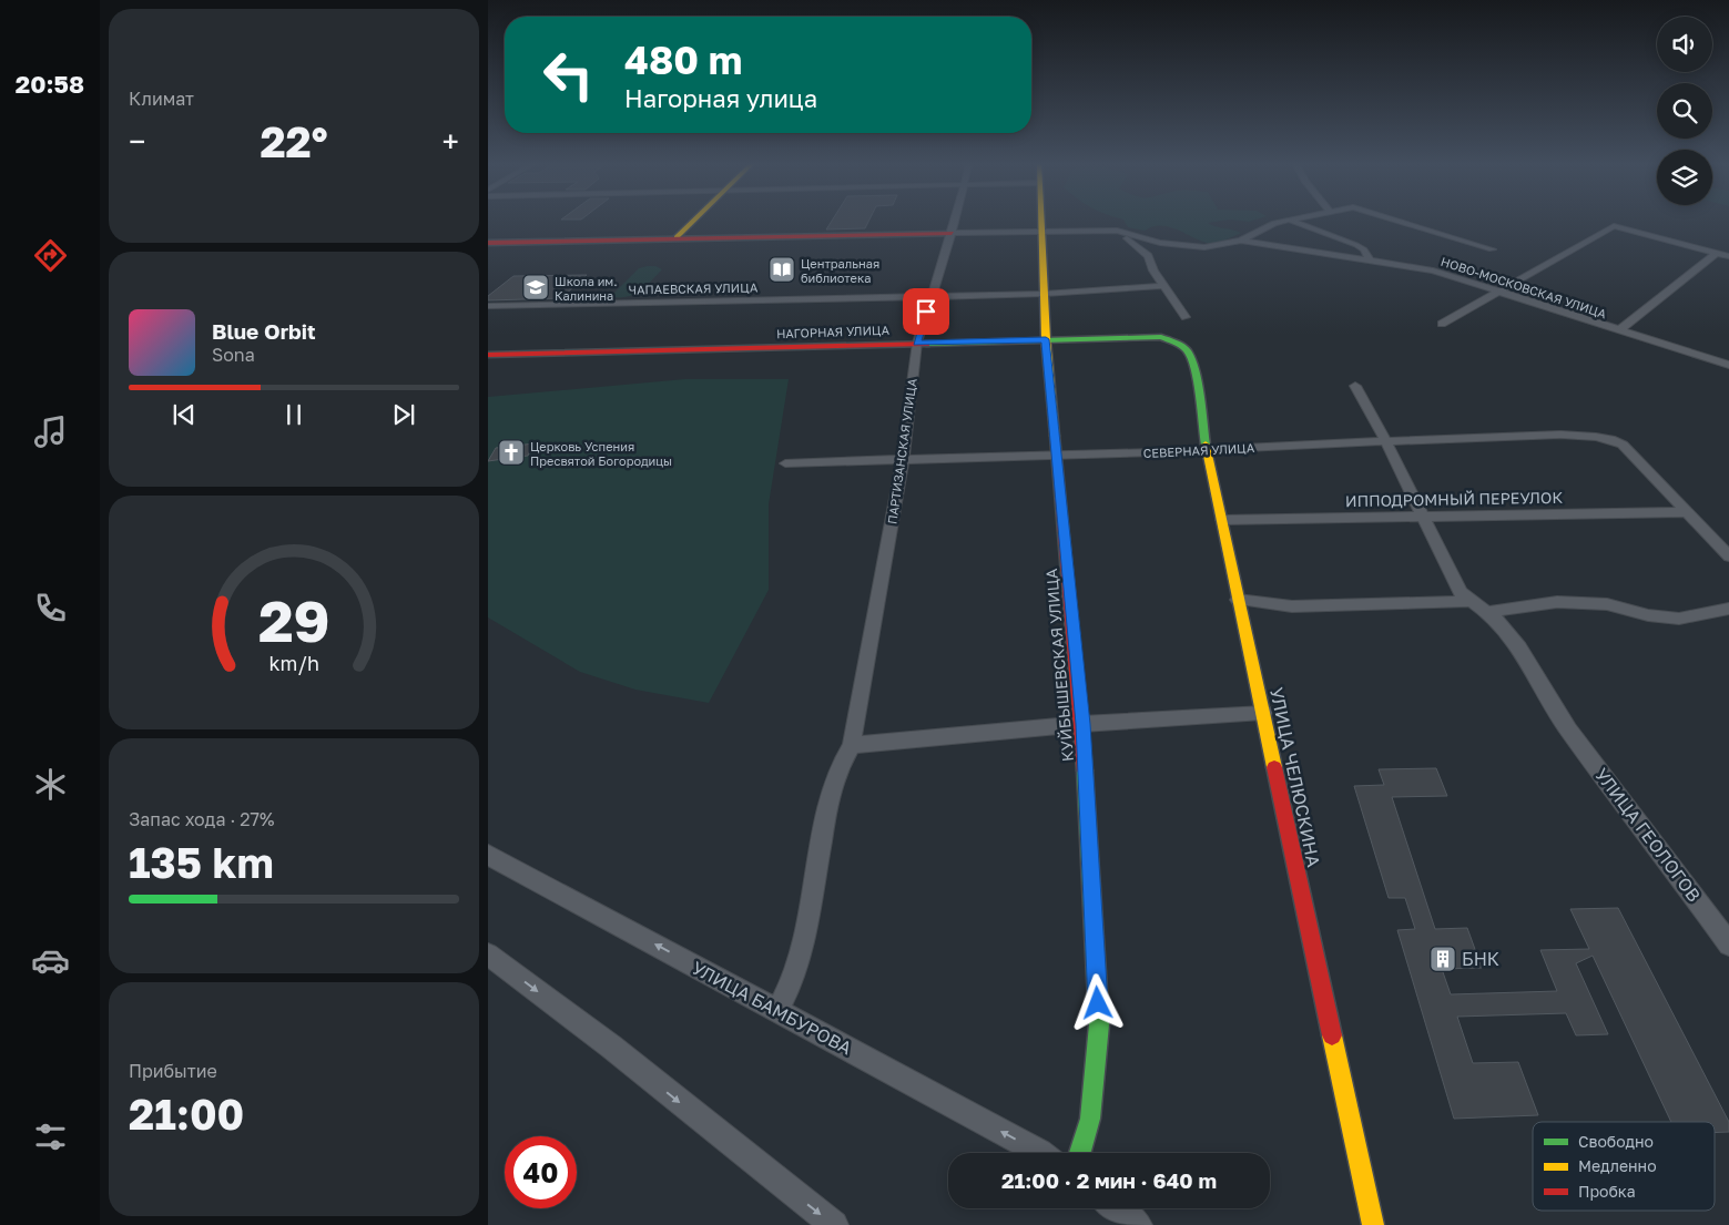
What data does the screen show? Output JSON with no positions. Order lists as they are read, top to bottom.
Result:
{
  "streets": {
    "street": [
      "НОВО-МОСКОВСКАЯ УЛИЦА",
      "ЧАПАЕВСКАЯ УЛИЦА",
      "НАГОРНАЯ УЛИЦА",
      "СЕВЕРНАЯ УЛИЦА",
      "ПАРТИЗАНСКАЯ УЛИЦА",
      "ИППОДРОМНЫЙ ПЕРЕУЛОК",
      "КУЙБЫШЕВСКАЯ УЛИЦА",
      "УЛИЦА ЧЕЛЮСКИНА",
      "УЛИЦА ГЕОЛОГОВ",
      "УЛИЦА БАМБУРОВА"
    ]
  },
  "crossings": [
    ["ЧАПАЕВСКАЯ УЛИЦА", "ПАРТИЗАНСКАЯ УЛИЦА"],
    ["ЧАПАЕВСКАЯ УЛИЦА", "КУЙБЫШЕВСКАЯ УЛИЦА"],
    ["НАГОРНАЯ УЛИЦА", "ПАРТИЗАНСКАЯ УЛИЦА"],
    ["НАГОРНАЯ УЛИЦА", "КУЙБЫШЕВСКАЯ УЛИЦА"],
    ["НАГОРНАЯ УЛИЦА", "УЛИЦА ЧЕЛЮСКИНА"],
    ["СЕВЕРНАЯ УЛИЦА", "ПАРТИЗАНСКАЯ УЛИЦА"],
    ["СЕВЕРНАЯ УЛИЦА", "ИППОДРОМНЫЙ ПЕРЕУЛОК"],
    ["СЕВЕРНАЯ УЛИЦА", "КУЙБЫШЕВСКАЯ УЛИЦА"],
    ["СЕВЕРНАЯ УЛИЦА", "УЛИЦА ЧЕЛЮСКИНА"],
    ["ПАРТИЗАНСКАЯ УЛИЦА", "УЛИЦА БАМБУРОВА"],
    ["ИППОДРОМНЫЙ ПЕРЕУЛОК", "УЛИЦА ЧЕЛЮСКИНА"]
  ],
  "places": {
    "library": ["Центральная библиотека"],
    "school or university": ["Школа им. Калинина"],
    "church": ["Церковь Успения Пресвятой Богородицы"],
    "building": ["БНК"]
  },
  "legend": ["Свободно", "Медленно", "Пробка"],
  "page": {
    "tabs": "20:58",
    "tile": [
      "Климат",
      ["Запас хода · 27%", "135 km"],
      ["Прибытие", "21:00"]
    ],
    "turn": ["480 m", "Нагорная улица"],
    "heat": ["−", "22°", "+"],
    "song": ["Blue Orbit", "Sona"],
    "limit": "40",
    "trip": "21:00 · 2 мин · 640 m",
    "gauge": ["29", "km/h"]
  }
}
